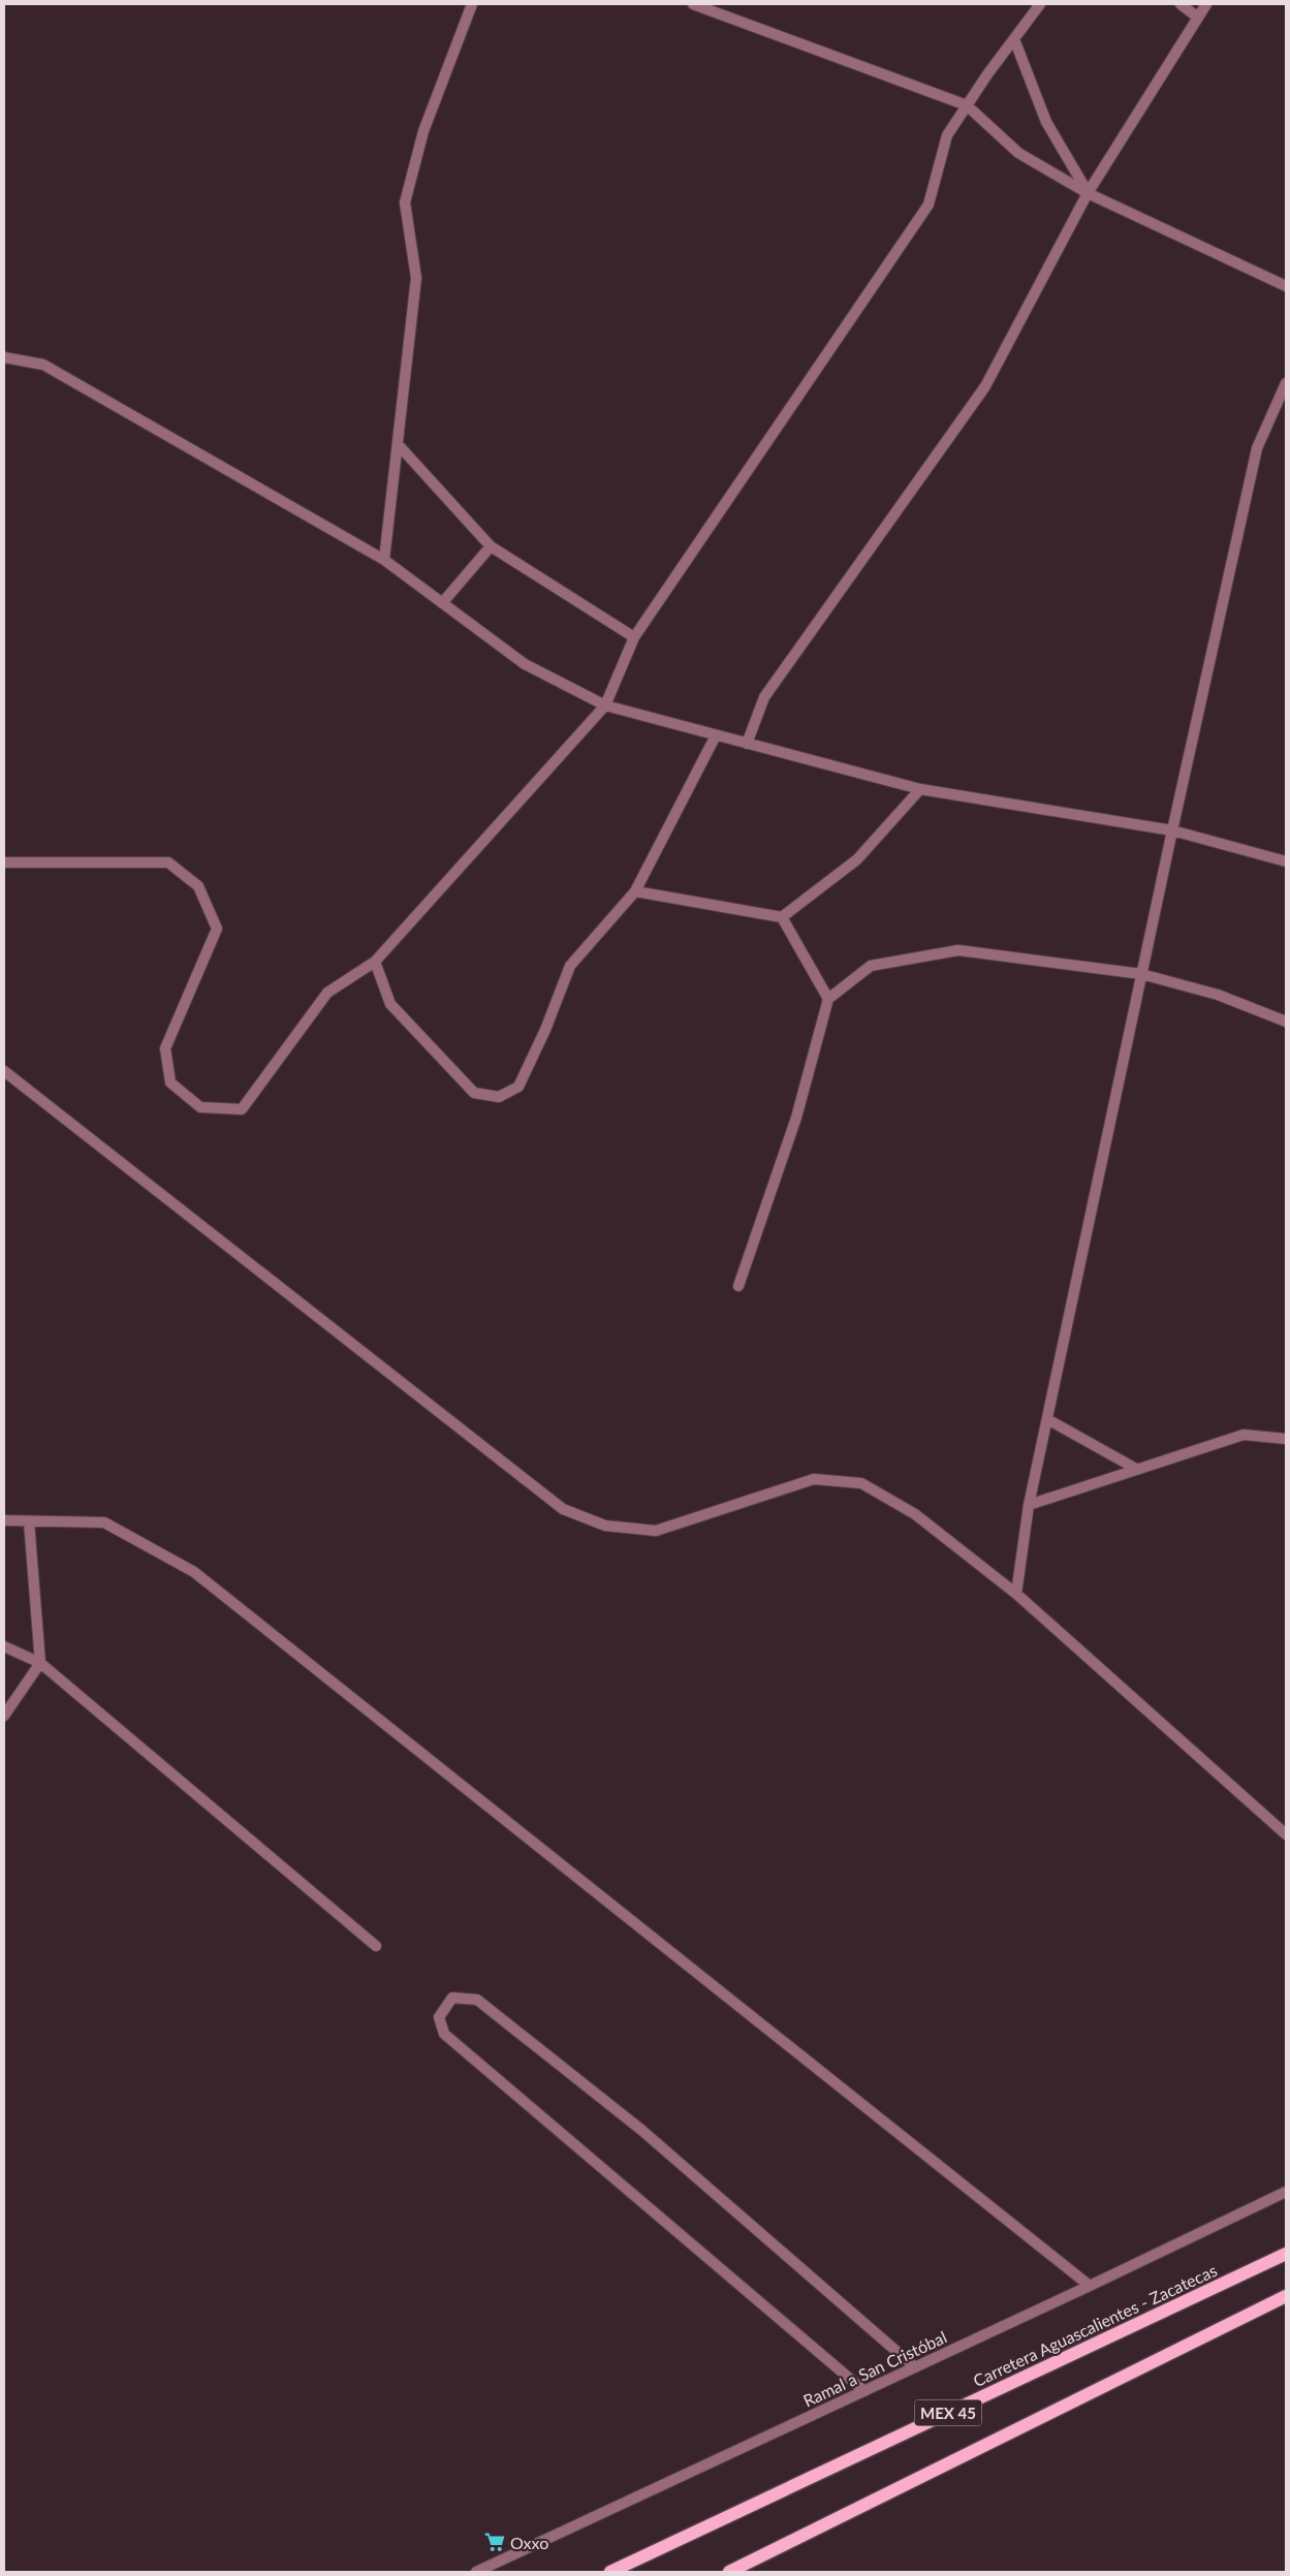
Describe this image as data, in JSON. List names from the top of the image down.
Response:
{
  "streets": {
    "main road": ["Carretera Aguascalientes - Zacatecas", "MEX 45"],
    "street": ["Ramal a San Cristóbal"]
  },
  "places": {
    "supermarket": ["Oxxo"]
  }
}
